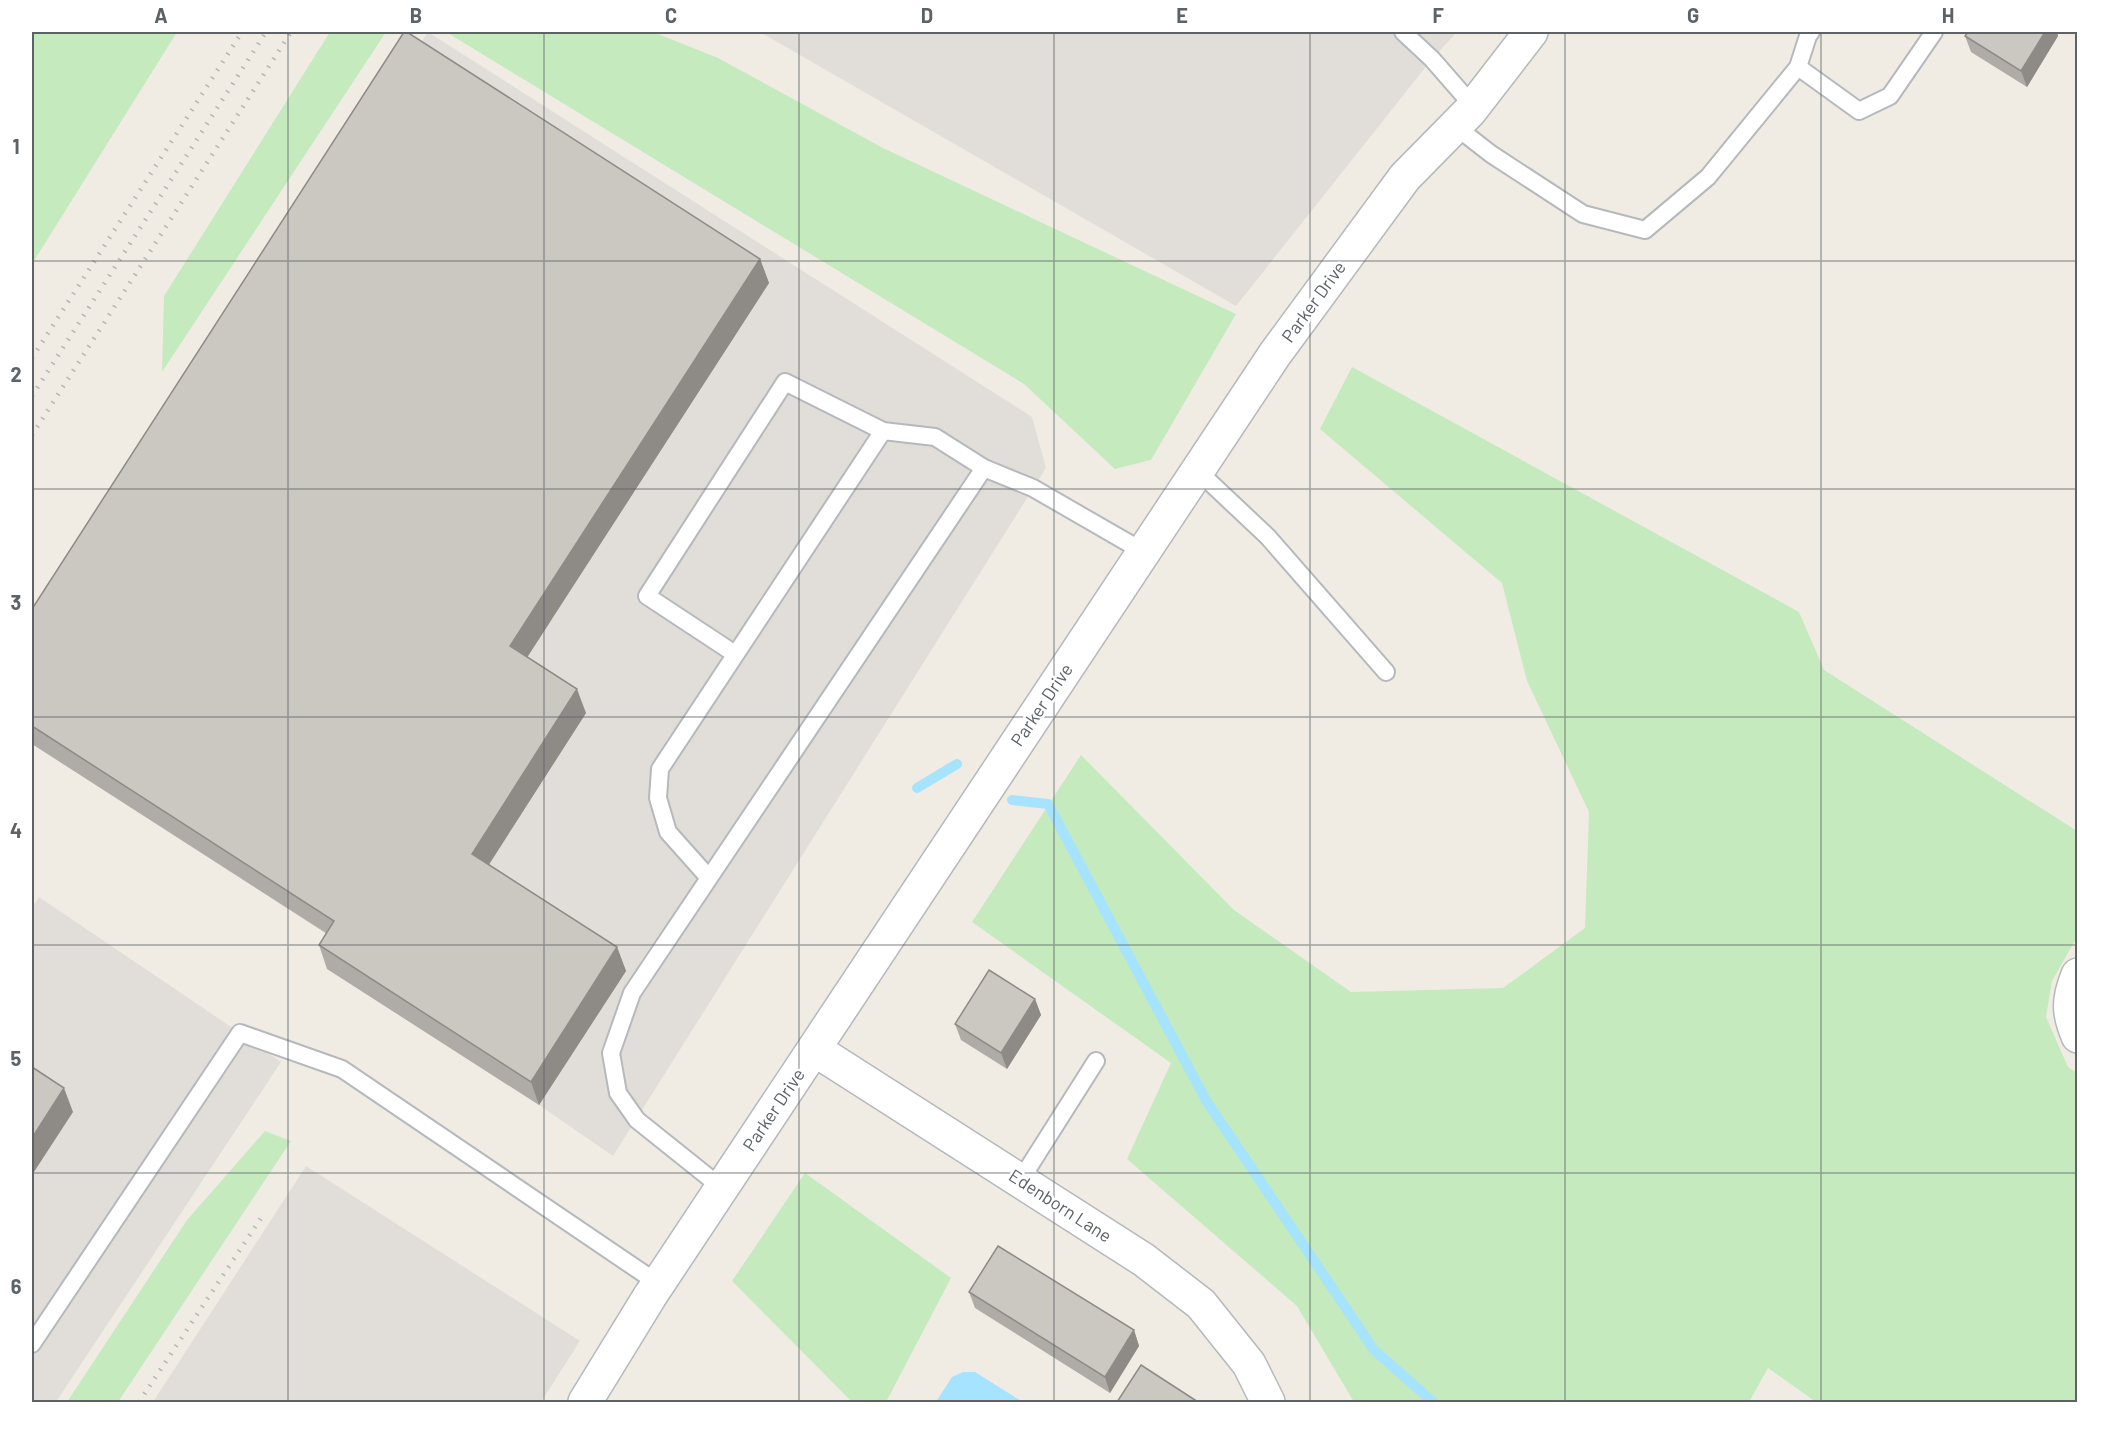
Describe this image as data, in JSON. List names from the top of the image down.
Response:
{
  "streets": {
    "street": ["Parker Drive", "Edenborn Lane"]
  },
  "crossings": [
    ["Parker Drive", "Edenborn Lane"]
  ],
  "grid": {
    "columns": [
      "A",
      "B",
      "C",
      "D",
      "E",
      "F",
      "G",
      "H"
    ],
    "rows": [
      "1",
      "2",
      "3",
      "4",
      "5",
      "6"
    ]
  }
}
